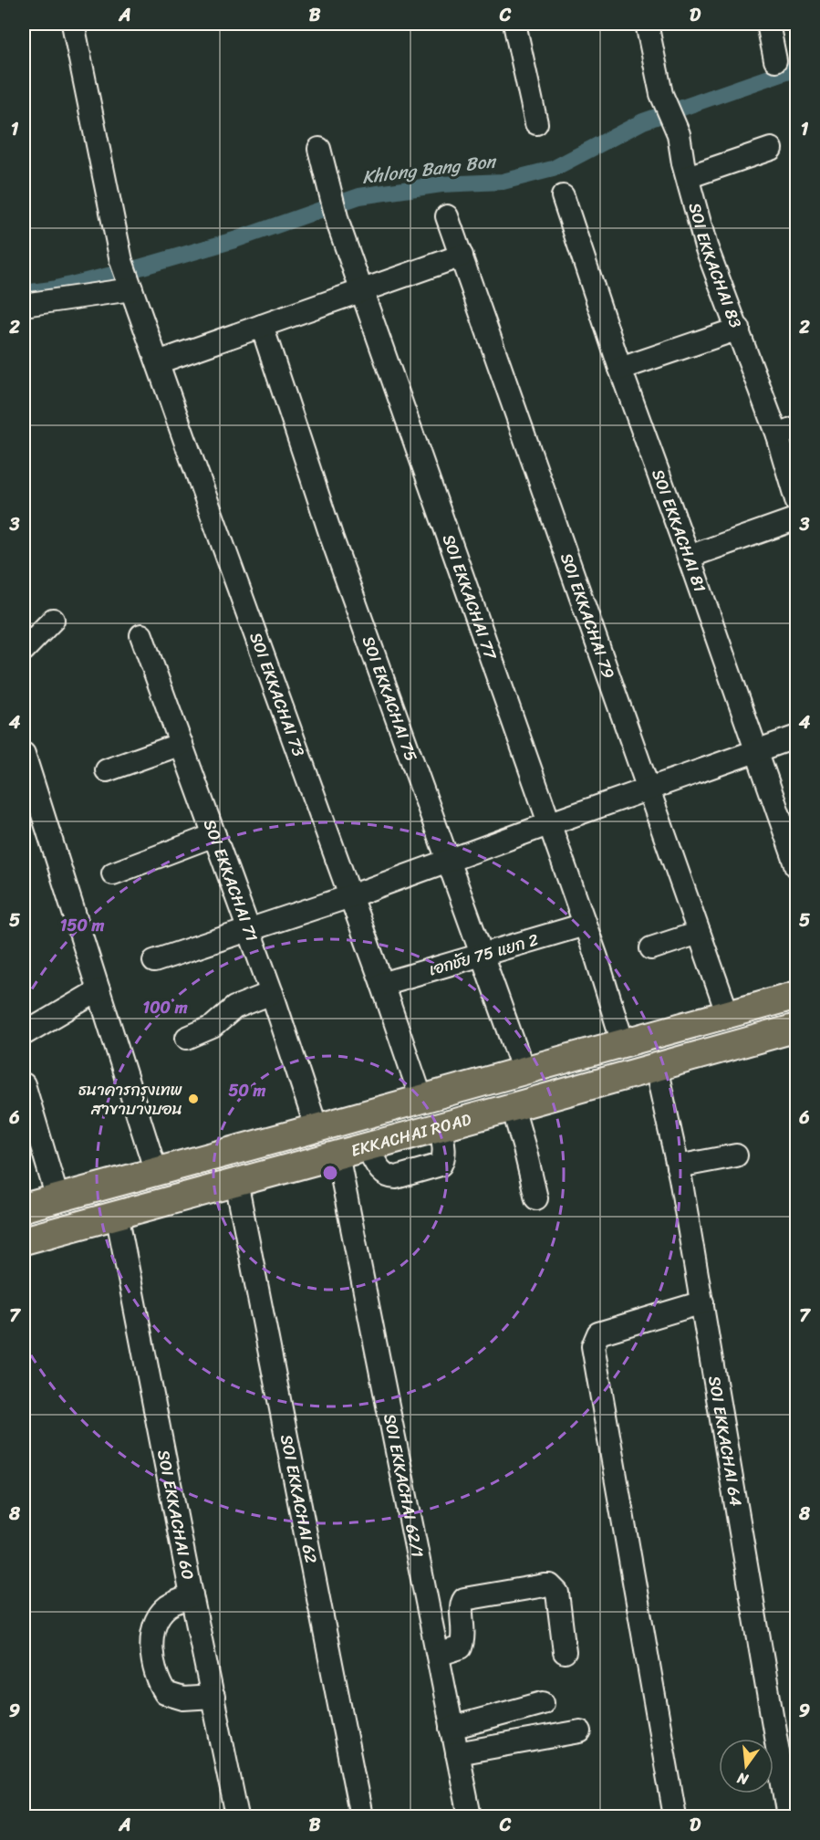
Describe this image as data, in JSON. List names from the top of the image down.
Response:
{
  "streets": {
    "main road": ["EKKACHAI ROAD"],
    "street": [
      "SOI EKKACHAI 83",
      "SOI EKKACHAI 81",
      "SOI EKKACHAI 77",
      "SOI EKKACHAI 79",
      "SOI EKKACHAI 73",
      "SOI EKKACHAI 75",
      "SOI EKKACHAI 71",
      "เอกชัย 75 แยก 2",
      "SOI EKKACHAI 64",
      "SOI EKKACHAI 62/1",
      "SOI EKKACHAI 62",
      "SOI EKKACHAI 60"
    ]
  },
  "crossings": [
    ["SOI EKKACHAI 77", "เอกชัย 75 แยก 2"],
    ["SOI EKKACHAI 77", "EKKACHAI ROAD"],
    ["SOI EKKACHAI 79", "EKKACHAI ROAD"],
    ["SOI EKKACHAI 73", "เอกชัย 75 แยก 2"],
    ["SOI EKKACHAI 73", "EKKACHAI ROAD"],
    ["SOI EKKACHAI 75", "เอกชัย 75 แยก 2"],
    ["SOI EKKACHAI 75", "EKKACHAI ROAD"],
    ["SOI EKKACHAI 71", "EKKACHAI ROAD"],
    ["EKKACHAI ROAD", "SOI EKKACHAI 64"],
    ["EKKACHAI ROAD", "SOI EKKACHAI 62/1"],
    ["EKKACHAI ROAD", "SOI EKKACHAI 62"],
    ["EKKACHAI ROAD", "SOI EKKACHAI 60"]
  ],
  "water": ["Khlong Bang Bon"],
  "places": ["ธนาคารกรุงเทพ สาขาบางบอน"],
  "north": "bottom",
  "grid": {
    "columns": [
      "A",
      "B",
      "C",
      "D"
    ],
    "rows": [
      "1",
      "2",
      "3",
      "4",
      "5",
      "6",
      "7",
      "8",
      "9"
    ]
  },
  "rings": ["150 m", "100 m", "50 m"]
}
